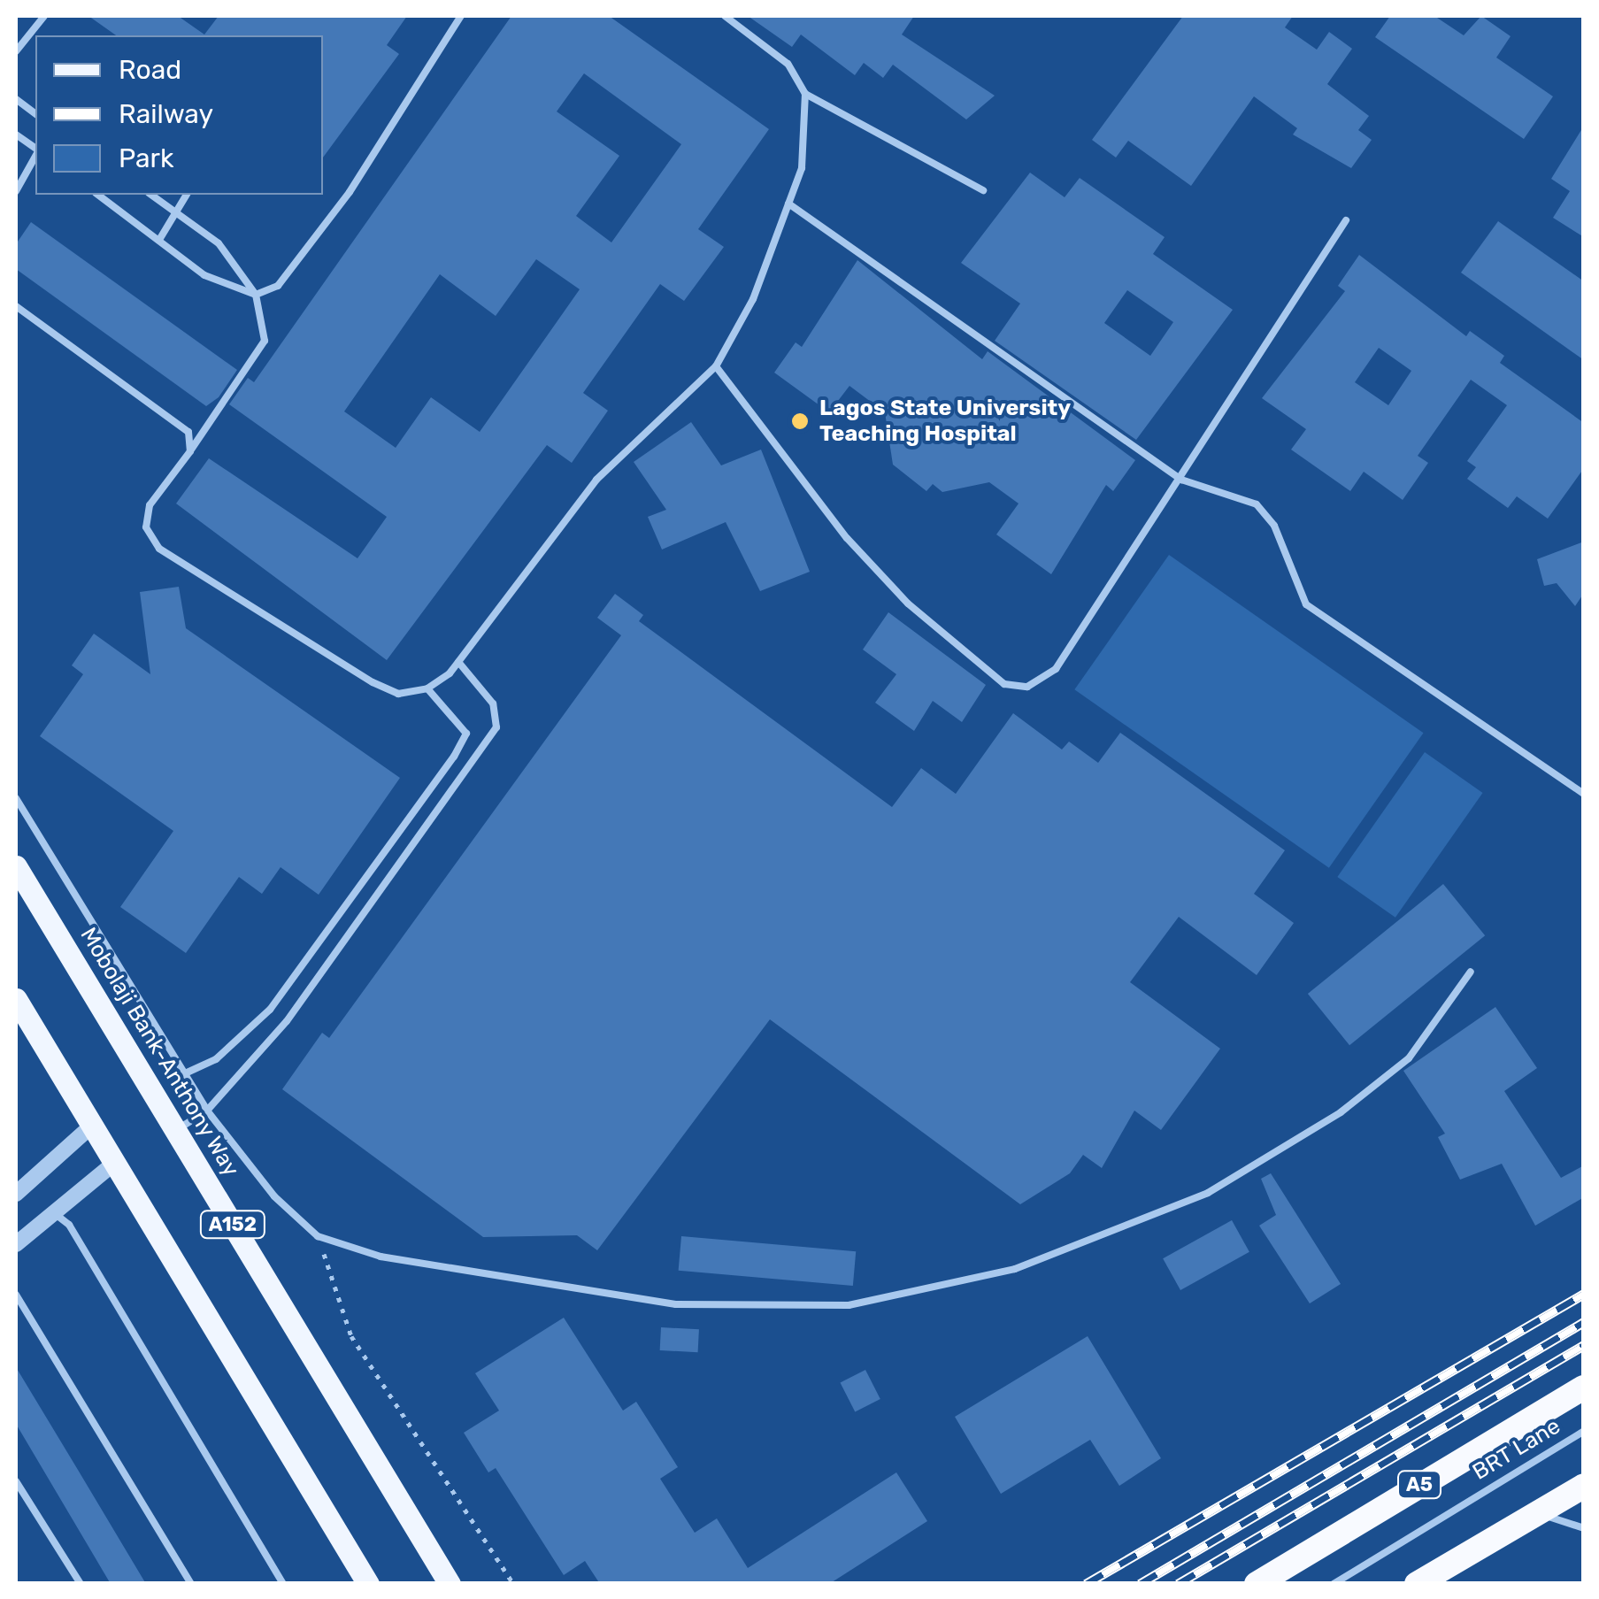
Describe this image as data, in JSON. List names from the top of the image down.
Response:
{
  "streets": {
    "highway": ["A5"],
    "main road": ["Mobolaji Bank-Anthony Way", "A152"],
    "lane": ["BRT Lane"]
  },
  "places": ["Lagos State University Teaching Hospital"],
  "legend": ["Road", "Railway", "Park"]
}
